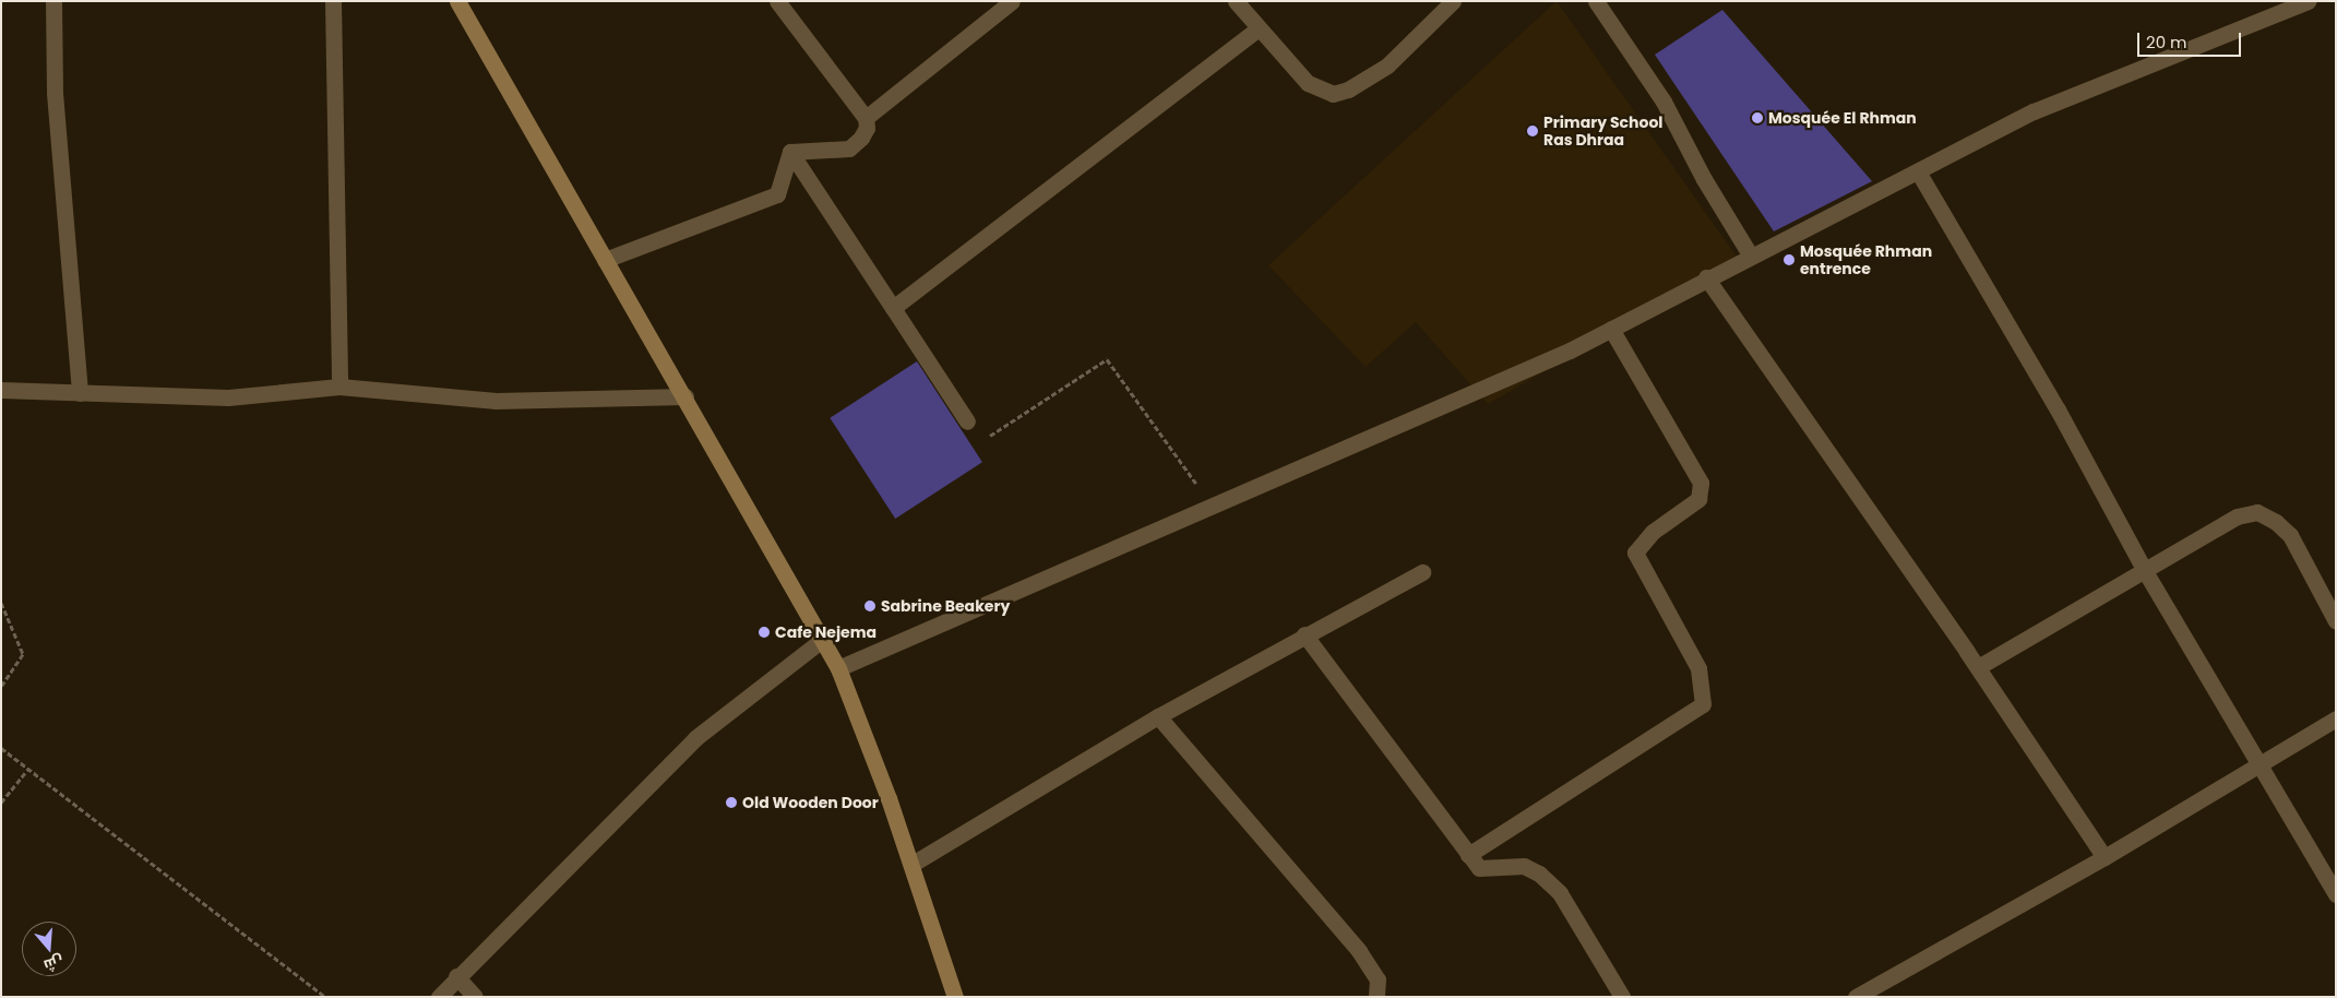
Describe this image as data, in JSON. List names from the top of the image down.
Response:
{
  "places": [
    "Mosquée El Rhman",
    "Primary School Ras Dhraa",
    "Mosquée Rhman entrence",
    "Sabrine Beakery",
    "Cafe Nejema",
    "Old Wooden Door"
  ],
  "scale_bar": "20 m",
  "north": "bottom"
}
